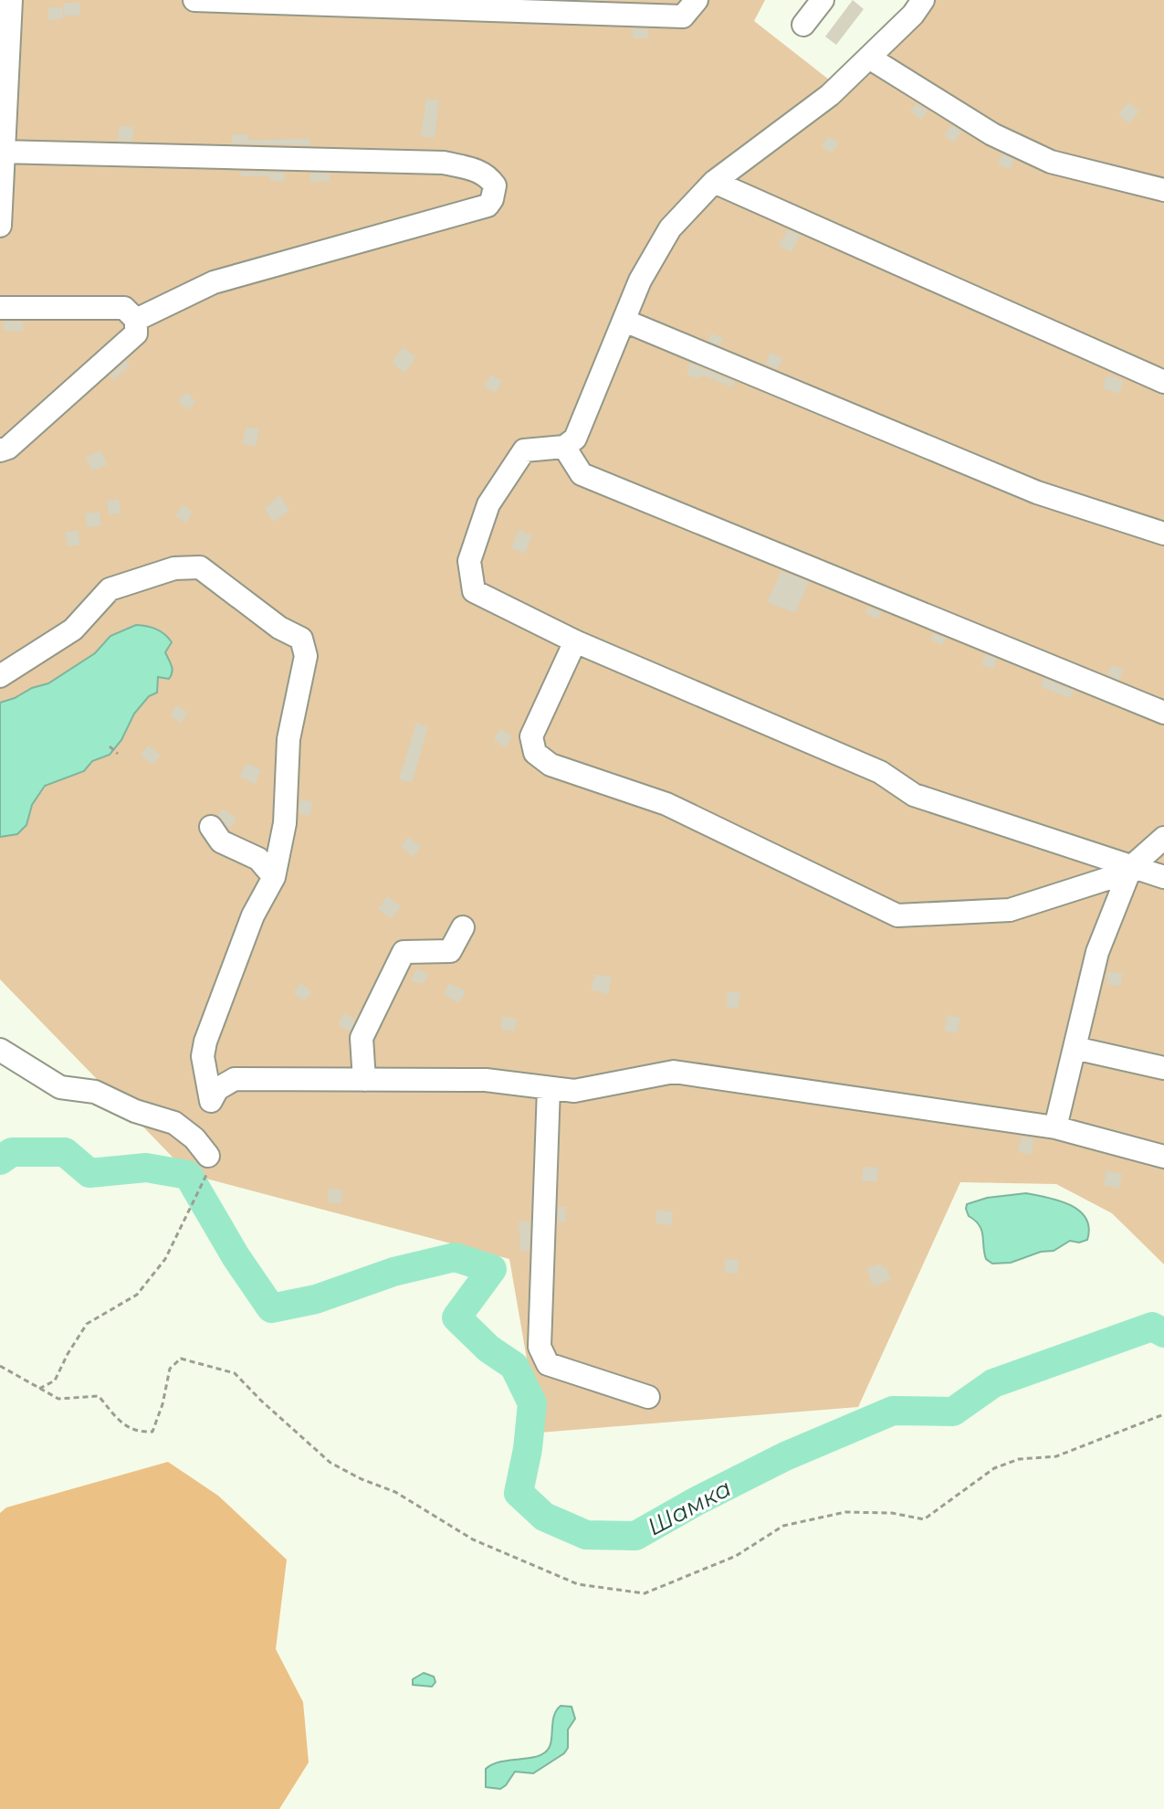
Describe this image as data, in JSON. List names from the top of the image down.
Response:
{
  "water": ["Шамка"]
}
